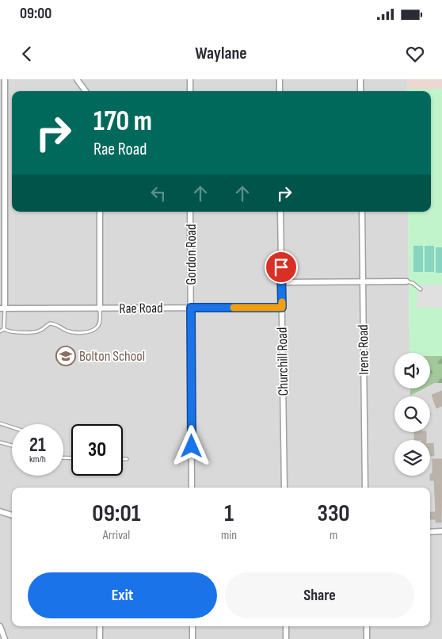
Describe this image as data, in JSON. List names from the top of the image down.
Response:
{
  "streets": {
    "street": [
      "Gordon Road",
      "Rae Road",
      "Irene Road",
      "Churchill Road"
    ]
  },
  "crossings": [
    ["Gordon Road", "Rae Road"],
    ["Rae Road", "Churchill Road"]
  ],
  "places": {
    "school or university": ["Bolton School"]
  },
  "page": {
    "status": "09:00",
    "header": "Waylane",
    "turn": ["170 m", "Rae Road"],
    "speed": "21 km/h",
    "limit": "30",
    "eta": [
      "09:01",
      "Arrival",
      "1",
      "min",
      "330",
      "m"
    ],
    "buttons": ["Exit", "Share"]
  }
}
